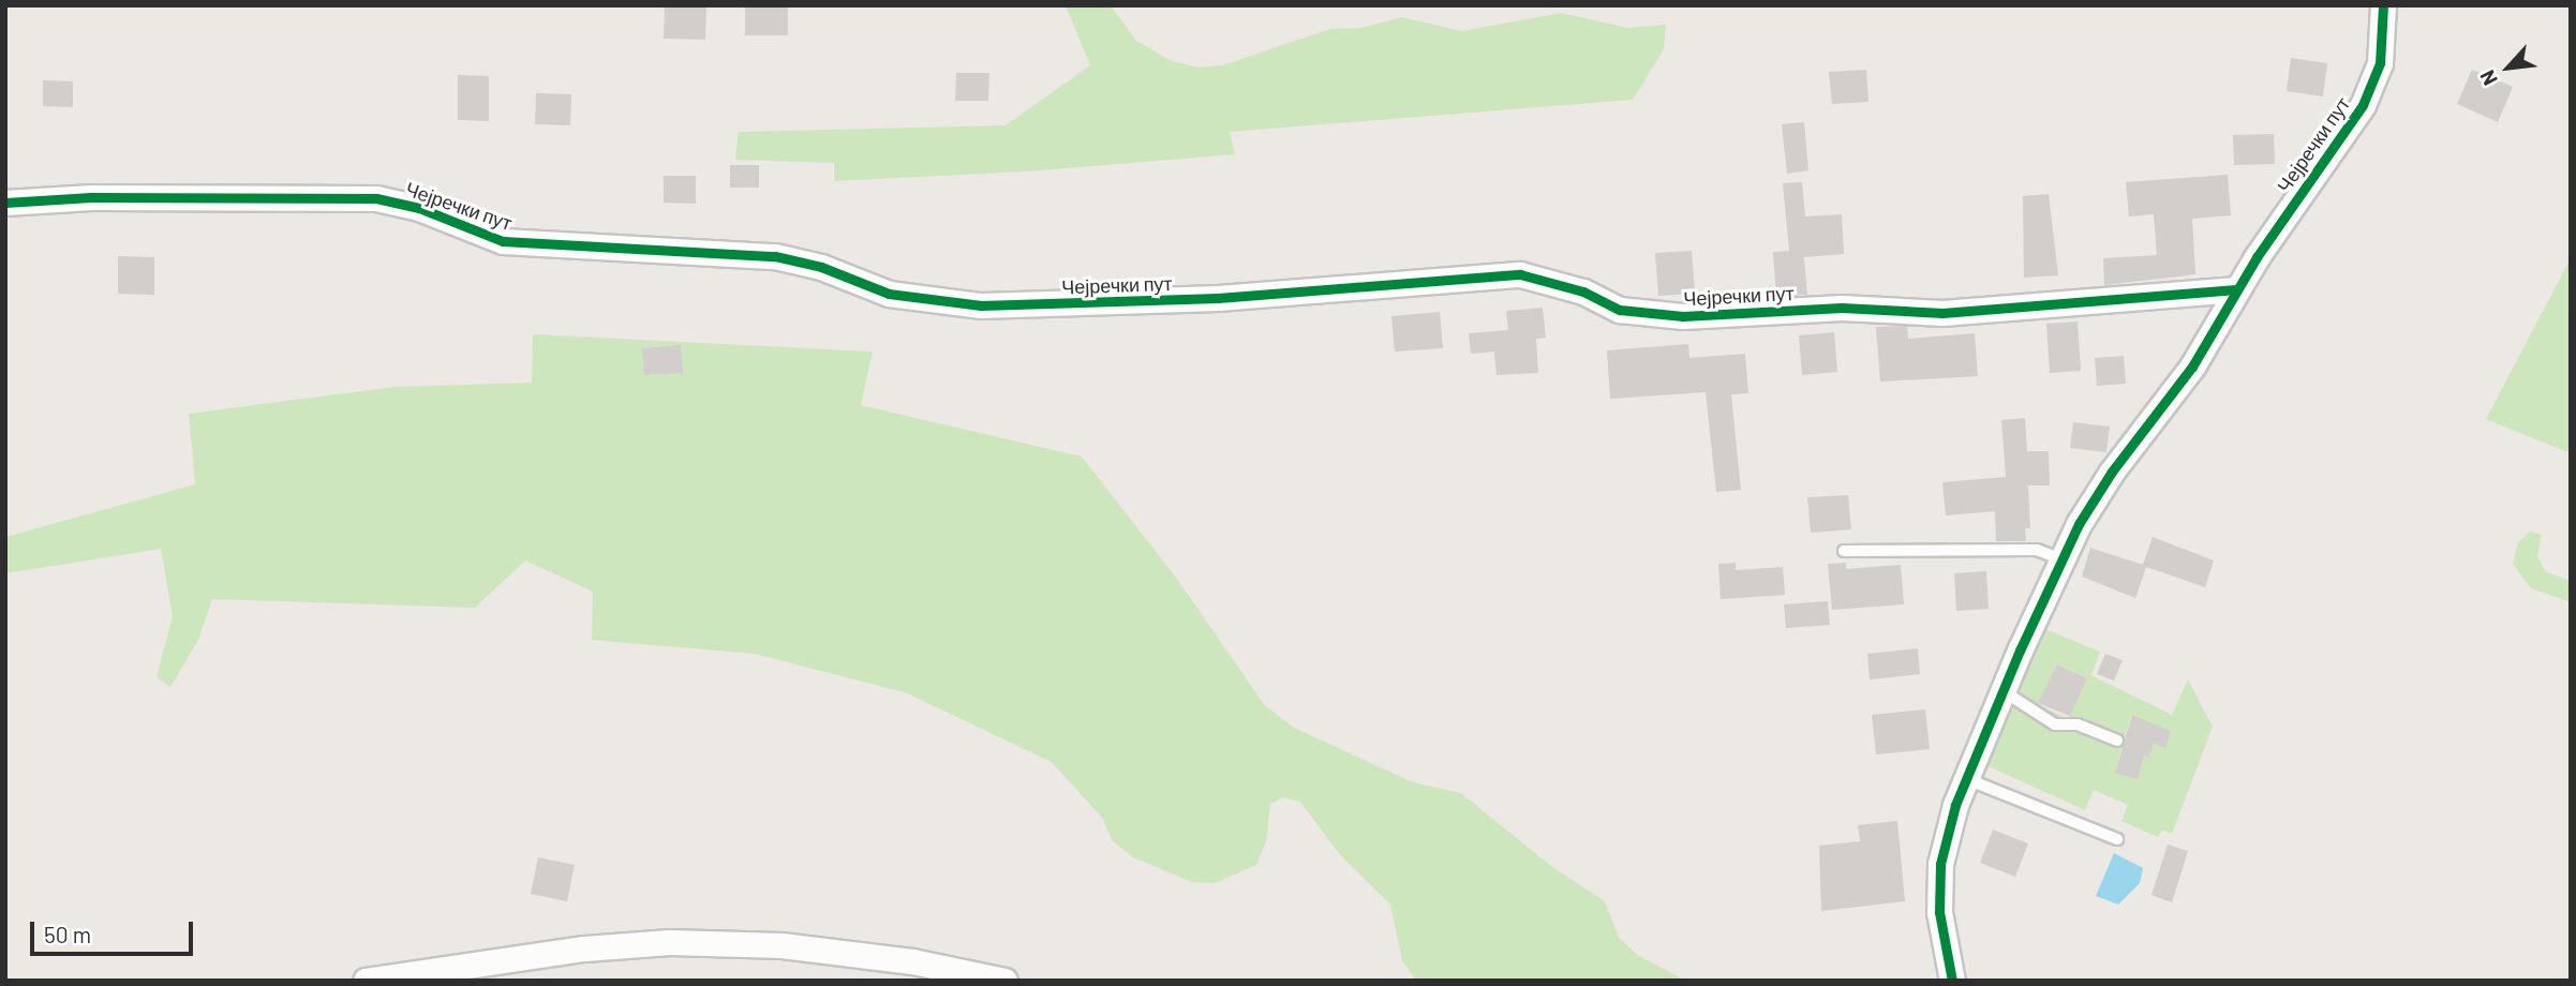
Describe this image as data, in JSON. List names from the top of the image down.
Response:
{
  "streets": {
    "street": ["Чејречки пут"]
  },
  "scale_bar": "50 m",
  "north": "bottom left"
}
